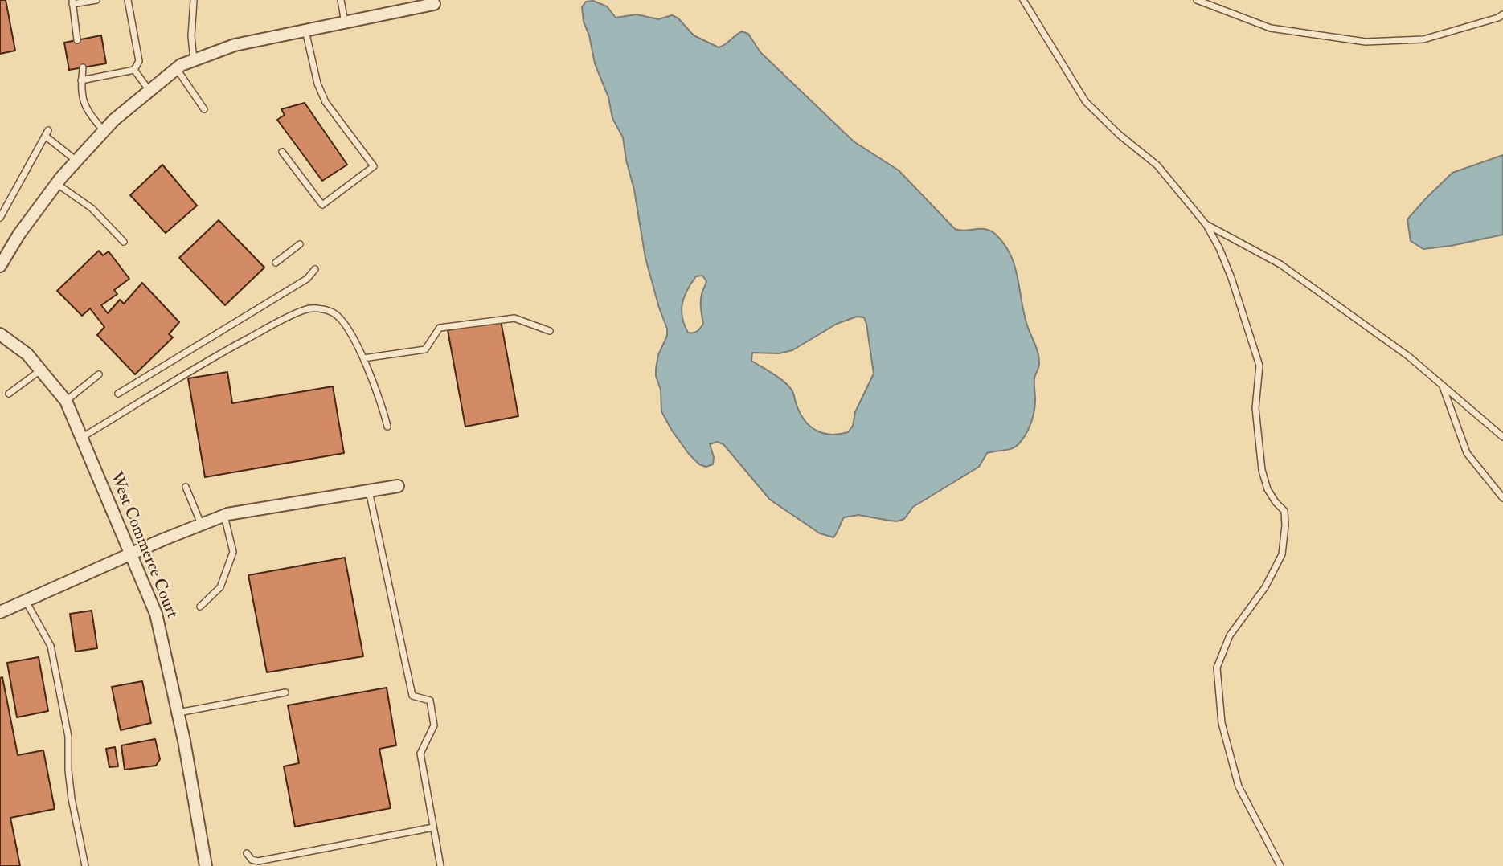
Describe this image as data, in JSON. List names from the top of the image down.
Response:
{
  "streets": {
    "street": ["West Commerce Court"]
  }
}
